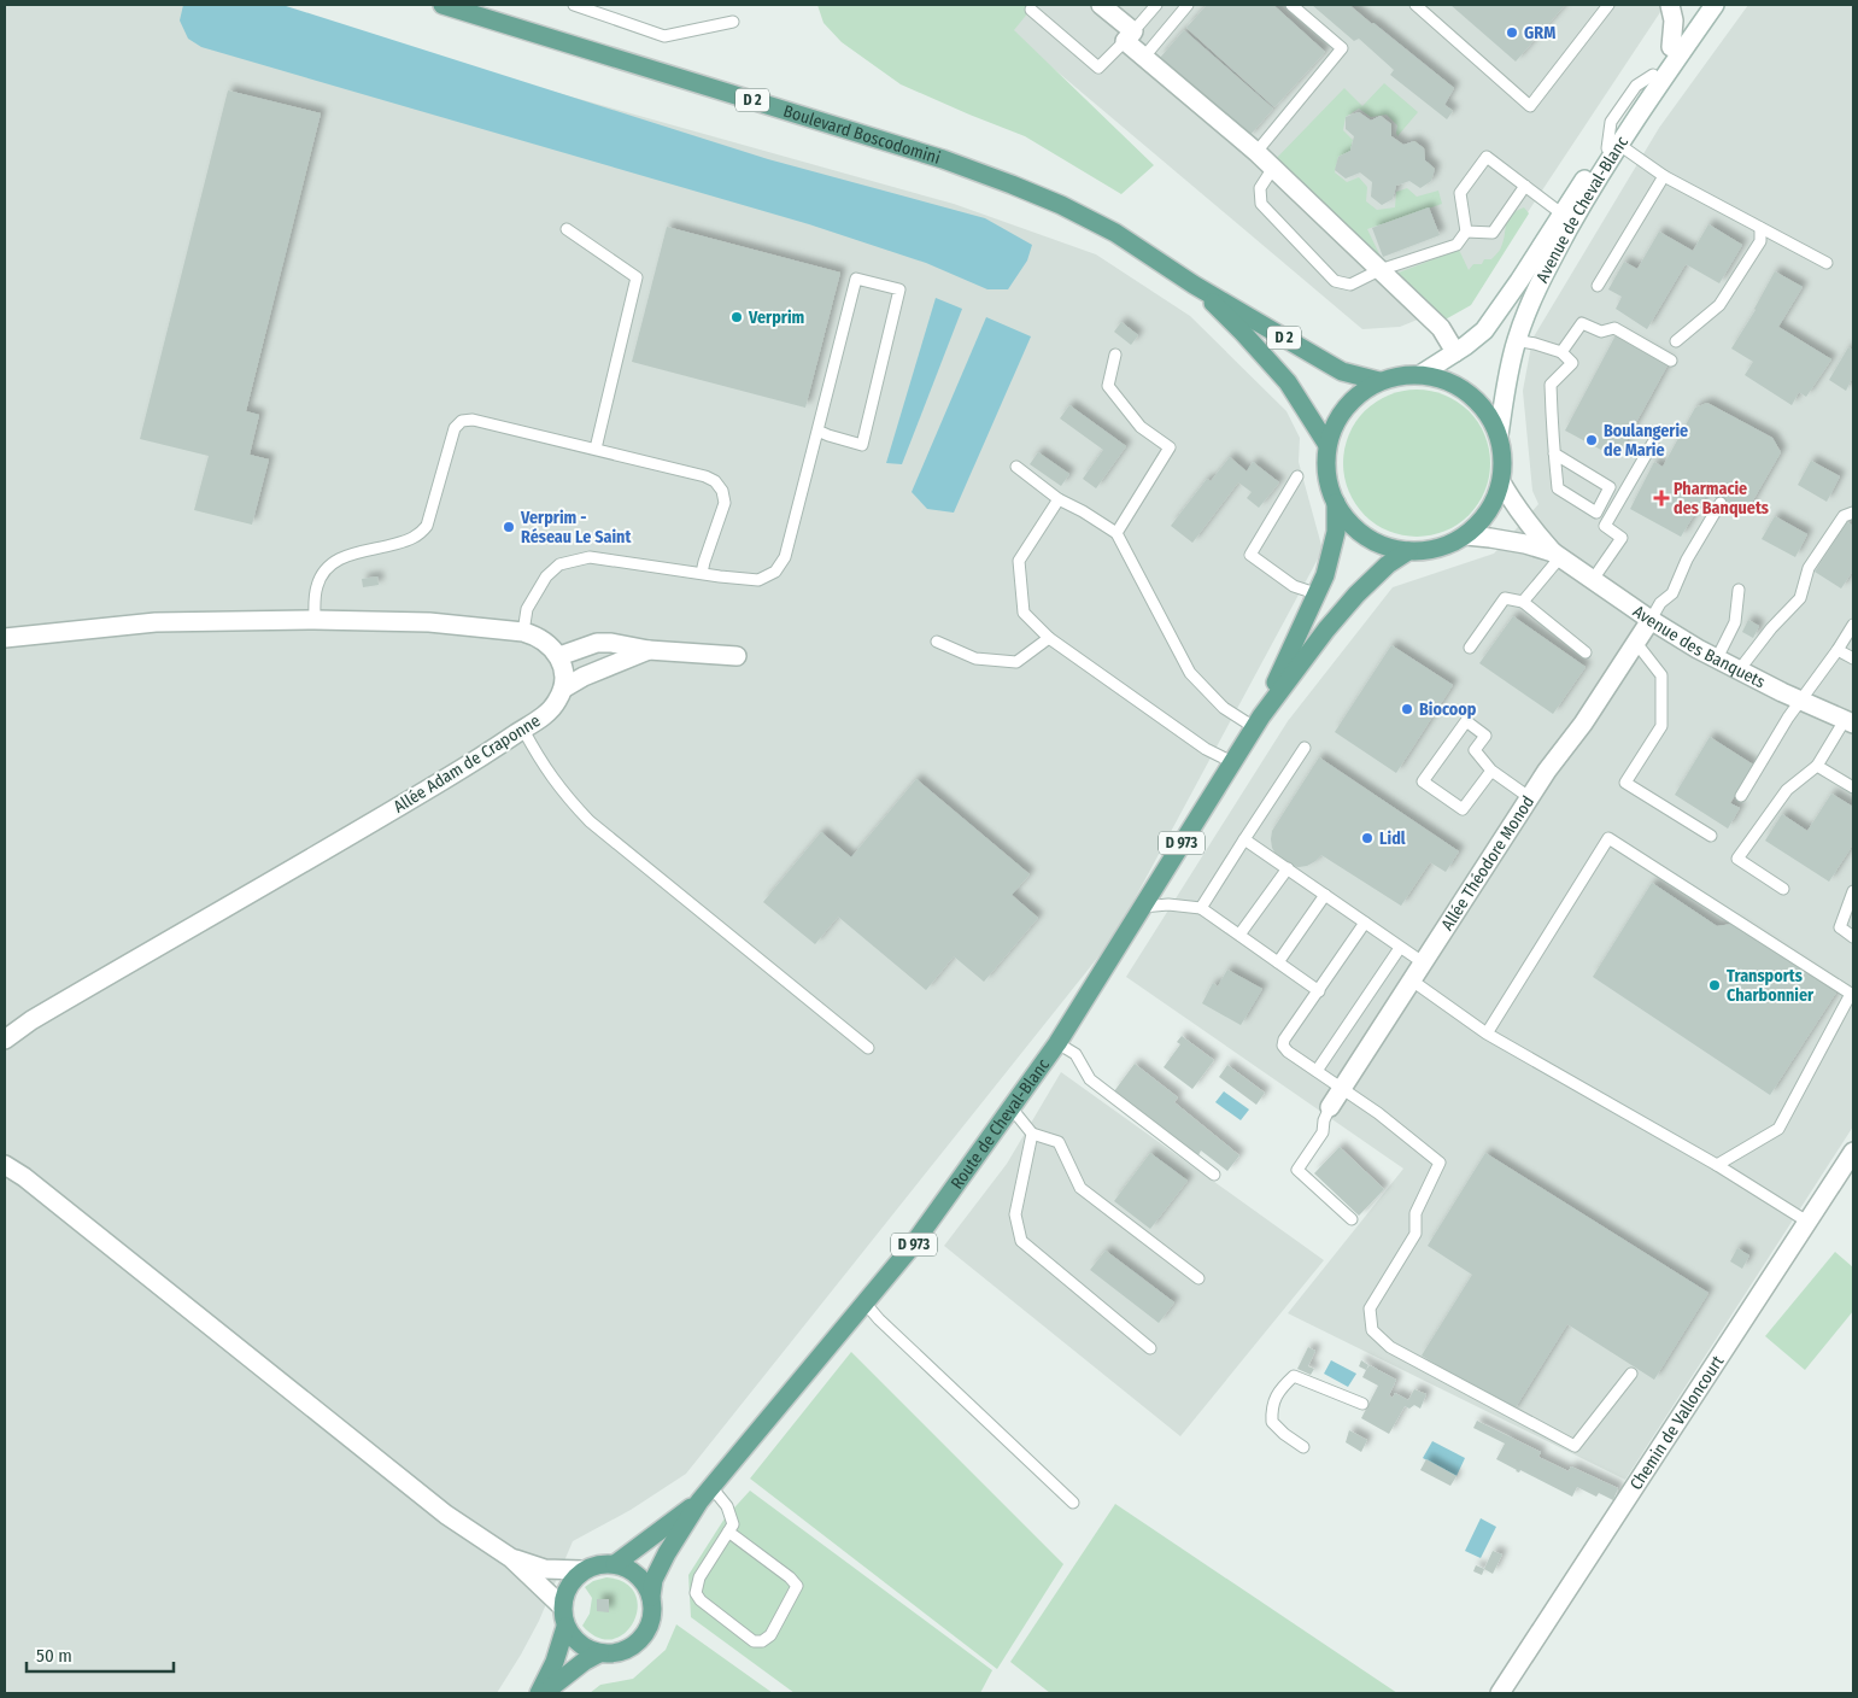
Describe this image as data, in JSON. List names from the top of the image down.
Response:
{
  "streets": {
    "main road": [
      "D 2",
      "Boulevard Boscodomini",
      "D 973",
      "Route de Cheval-Blanc"
    ],
    "street": [
      "Avenue de Cheval-Blanc",
      "Avenue des Banquets",
      "Allée Adam de Craponne",
      "Allée Théodore Monod",
      "Chemin de Valloncourt"
    ]
  },
  "crossings": [
    ["Boulevard Boscodomini", "Avenue de Cheval-Blanc"],
    ["Boulevard Boscodomini", "Avenue des Banquets"],
    ["Boulevard Boscodomini", "D 973"],
    ["Avenue de Cheval-Blanc", "Avenue des Banquets"],
    ["Avenue de Cheval-Blanc", "D 973"],
    ["Avenue des Banquets", "D 973"],
    ["Avenue des Banquets", "Allée Théodore Monod"],
    ["D 973", "Route de Cheval-Blanc"]
  ],
  "places": {
    "other": [
      "GRM",
      "Verprim",
      "Boulangerie de Marie",
      "Verprim - Réseau Le Saint",
      "Biocoop",
      "Lidl",
      "Transports Charbonnier"
    ],
    "health": ["Pharmacie des Banquets"]
  },
  "scale_bar": "50 m"
}
